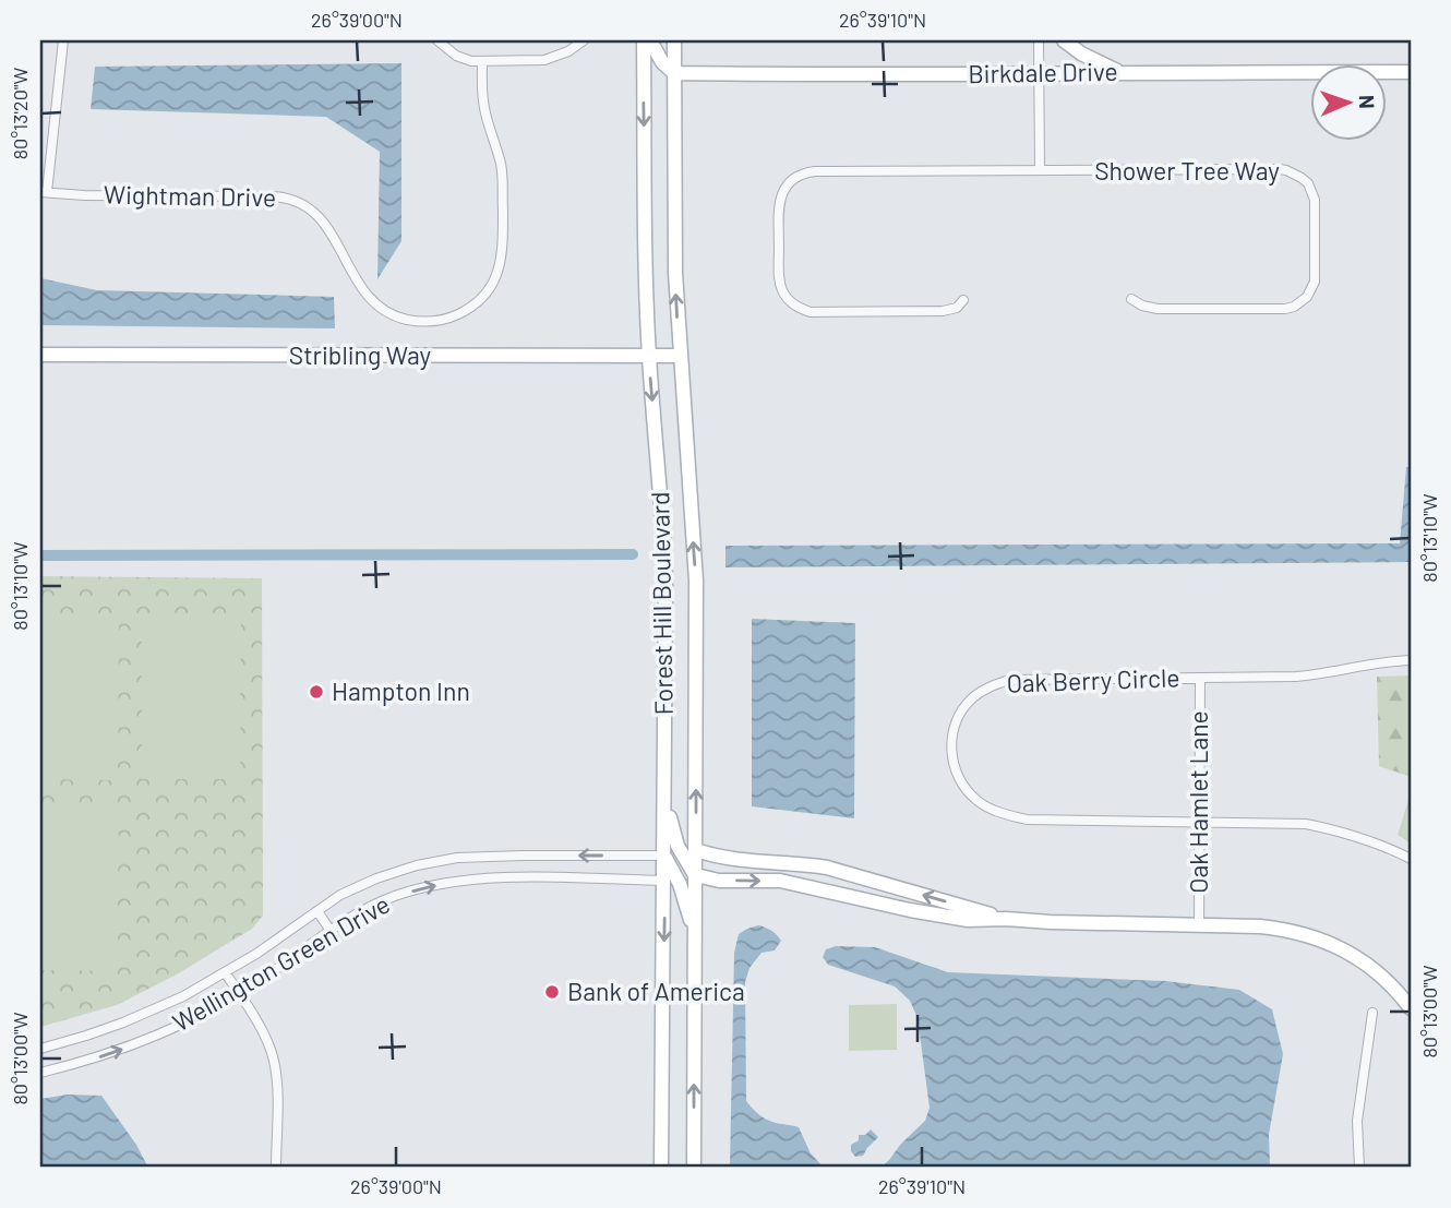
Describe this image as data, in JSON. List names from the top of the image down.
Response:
{
  "streets": {
    "street": [
      "Birkdale Drive",
      "Shower Tree Way",
      "Wightman Drive",
      "Stribling Way",
      "Forest Hill Boulevard",
      "Oak Berry Circle",
      "Oak Hamlet Lane",
      "Wellington Green Drive"
    ]
  },
  "crossings": [
    ["Birkdale Drive", "Forest Hill Boulevard"],
    ["Stribling Way", "Forest Hill Boulevard"],
    ["Forest Hill Boulevard", "Wellington Green Drive"],
    ["Oak Berry Circle", "Oak Hamlet Lane"]
  ],
  "places": ["Hampton Inn", "Bank of America"],
  "north": "right",
  "coordinates": [
    "26°39'00\"N",
    "26°39'10\"N",
    "80°13'20\"W",
    "80°13'10\"W",
    "80°13'00\"W"
  ]
}
